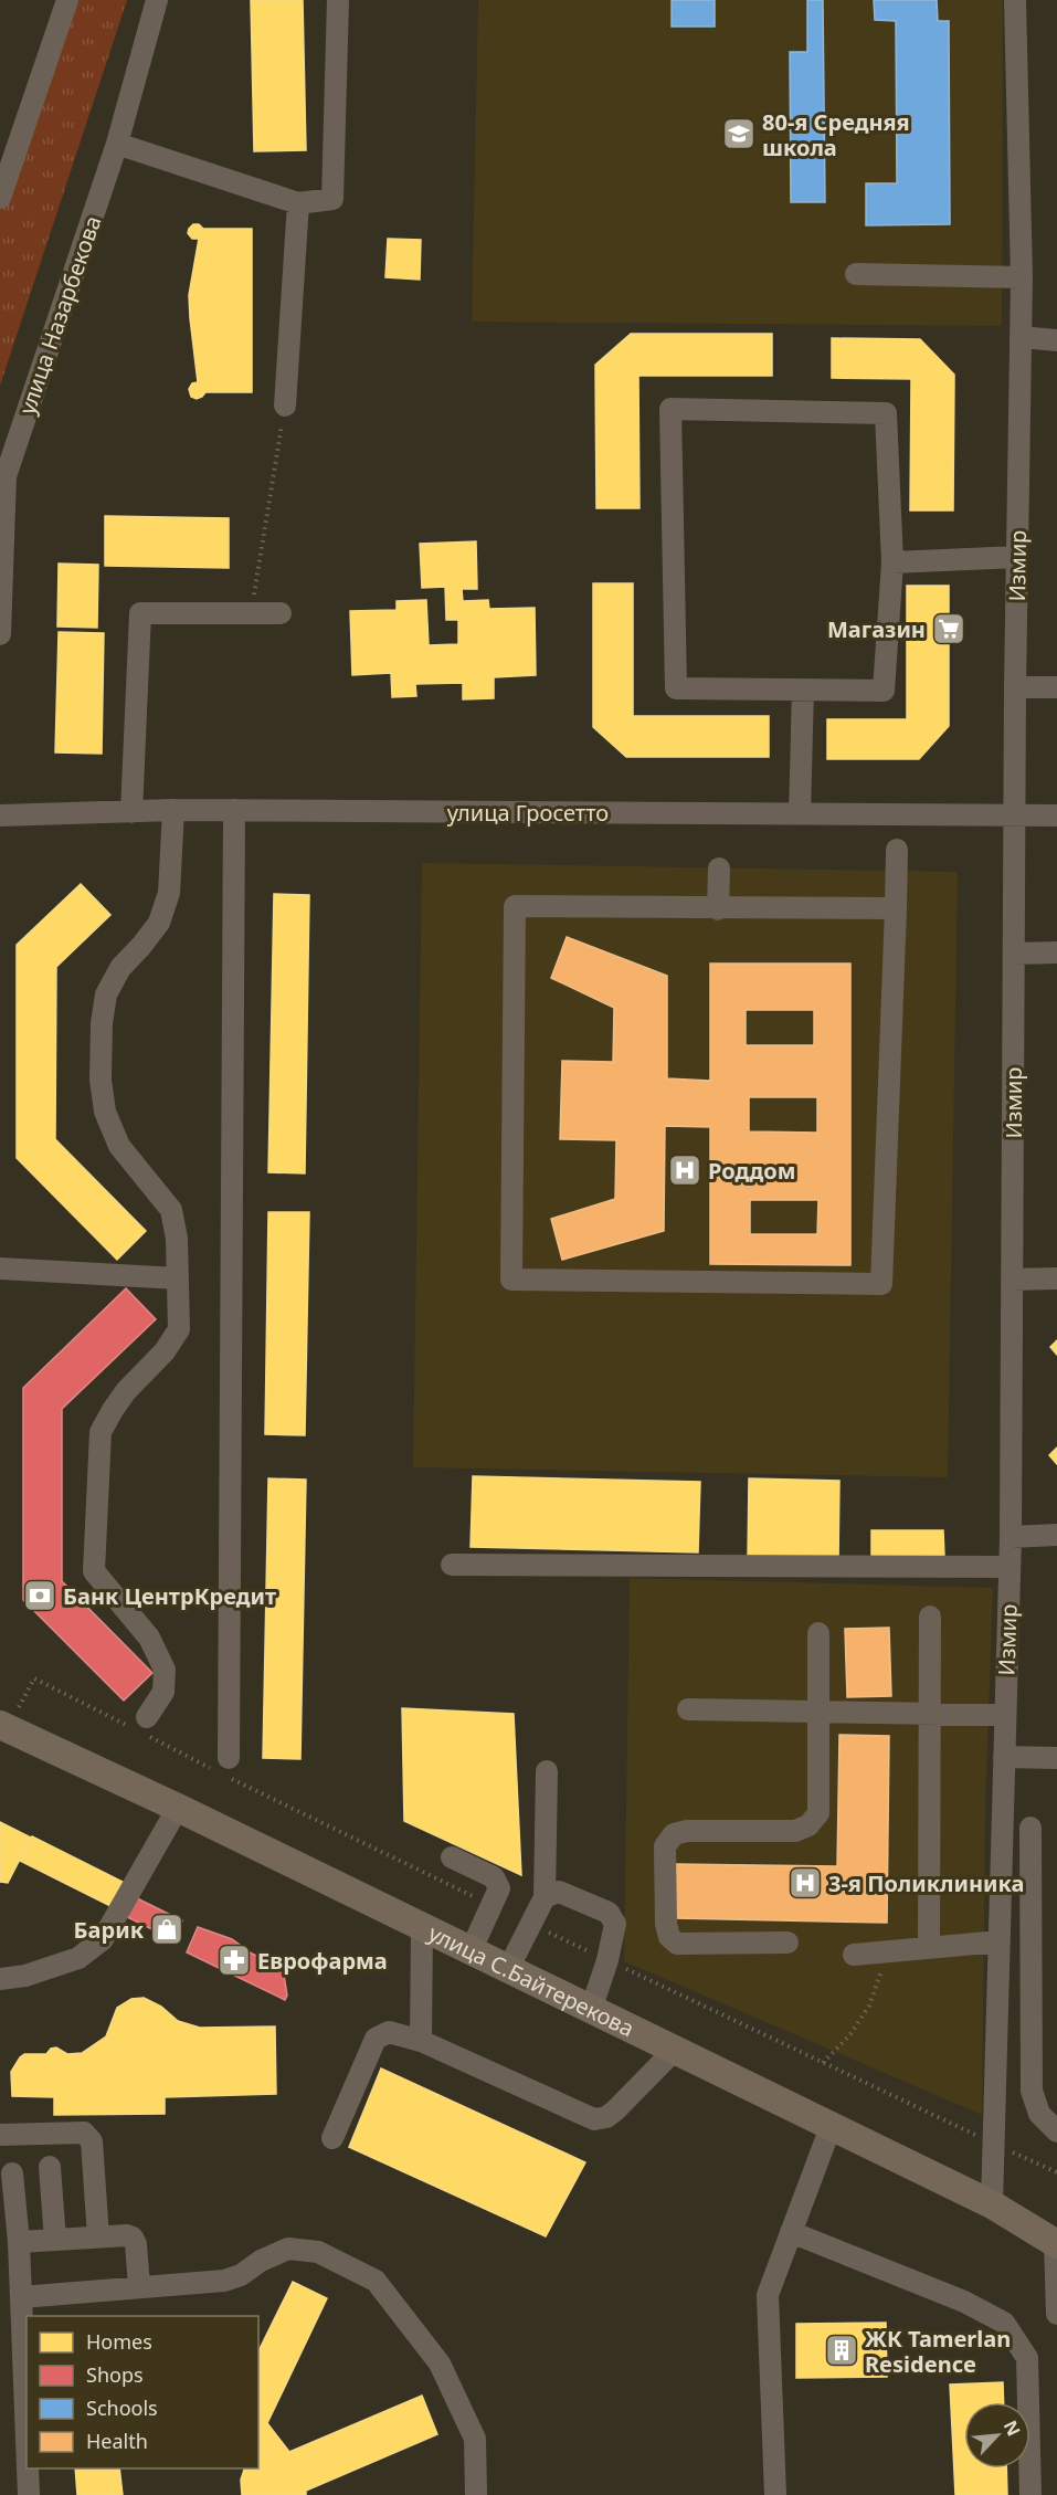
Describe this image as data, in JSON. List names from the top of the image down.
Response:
{
  "streets": {
    "main road": ["улица С.Байтерекова"],
    "street": ["улица Назарбекова", "Измир", "улица Гросетто"]
  },
  "crossings": [
    ["Измир", "улица Гросетто"],
    ["Измир", "улица С.Байтерекова"]
  ],
  "places": {
    "school or university": ["80-я Средняя школа"],
    "supermarket": ["Магазин"],
    "hospital": ["Роддом", "3-я Поликлиника"],
    "bank": ["Банк ЦентрКредит"],
    "shop": ["Барик"],
    "pharmacy": ["Еврофарма"],
    "building": ["ЖК Tamerlan Residence"]
  },
  "legend": [
    "Homes",
    "Shops",
    "Schools",
    "Health"
  ],
  "north": "top right"
}
